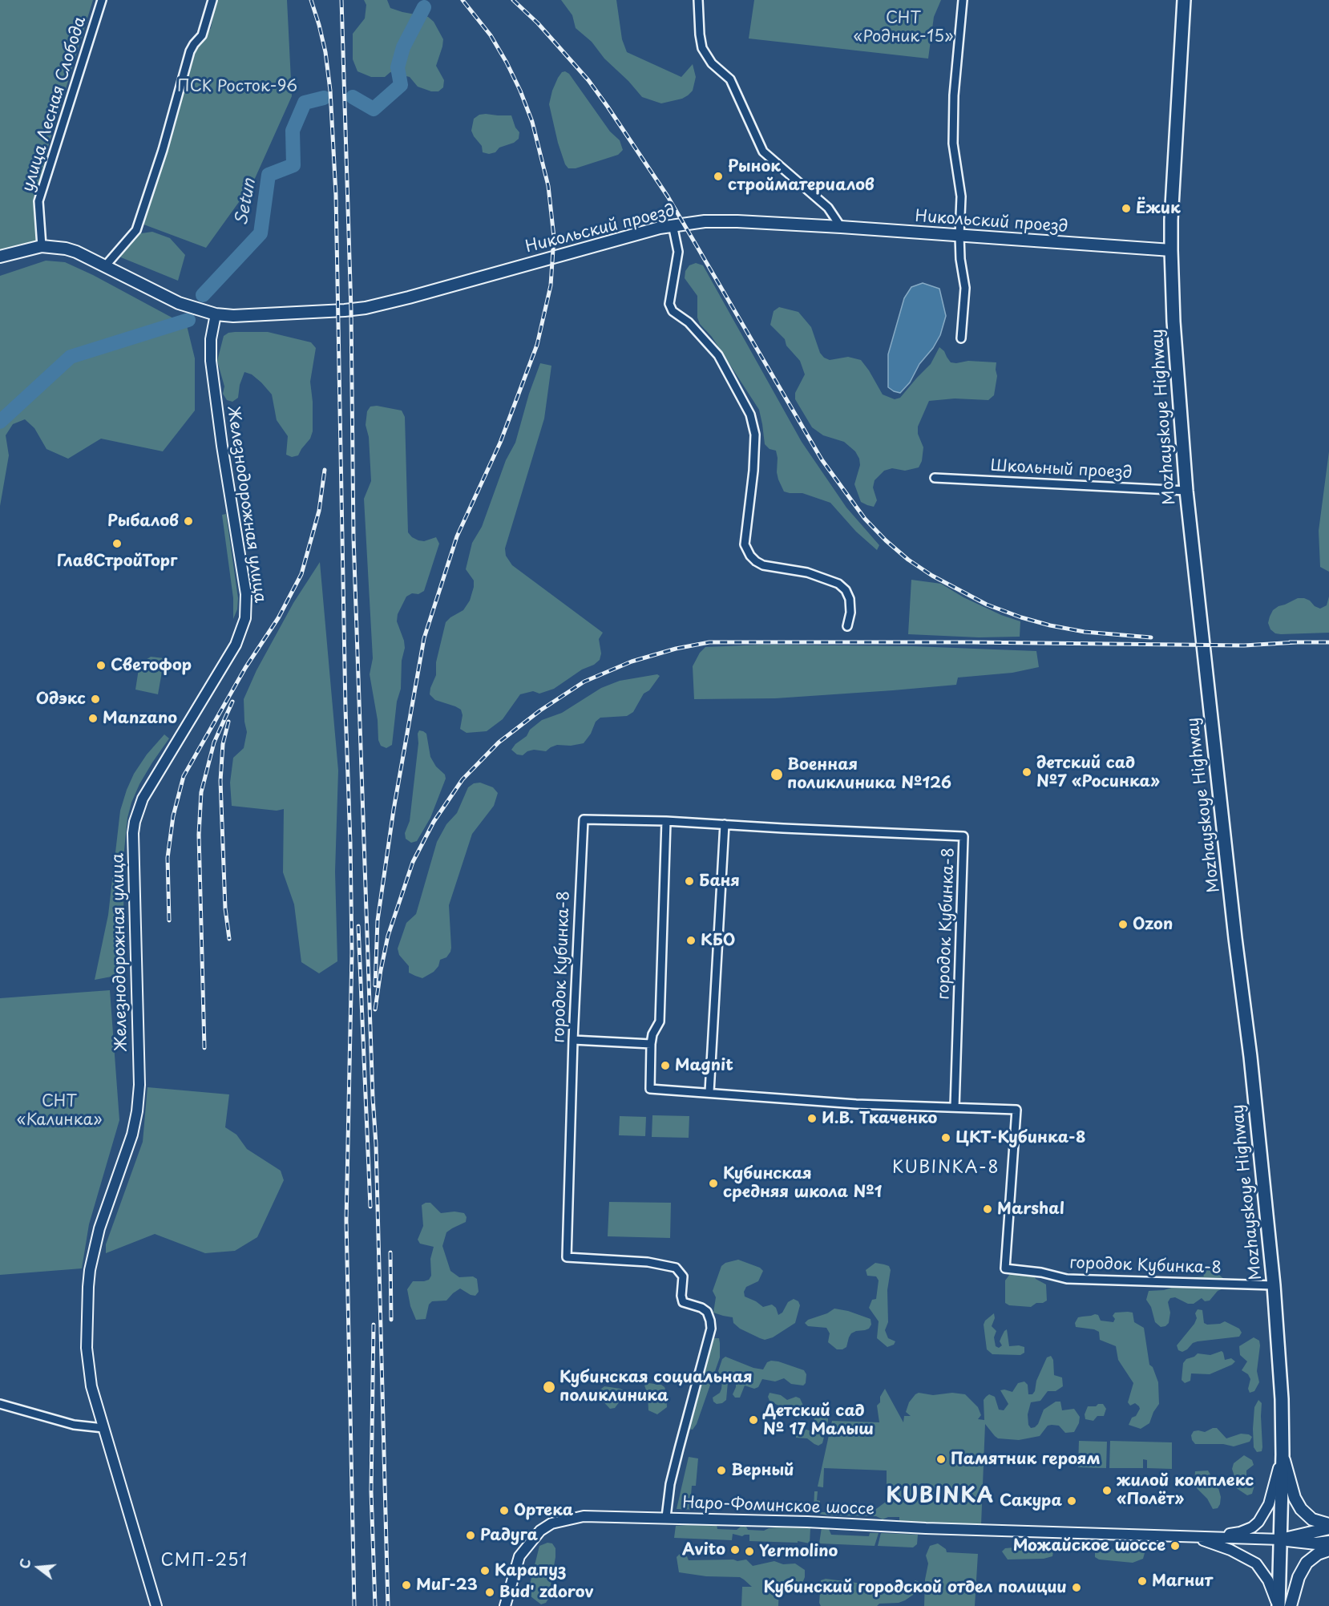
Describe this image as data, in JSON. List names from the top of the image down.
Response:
{
  "streets": {
    "main road": ["Никольский проезд", "Mozhayskoye Highway", "Наро-Фоминское шоссе"],
    "street": [
      "улица Лесная Слобода",
      "Школьный проезд",
      "Железнодорожная улица",
      "городок Кубинка-8"
    ]
  },
  "crossings": [
    ["улица Лесная Слобода", "Никольский проезд"],
    ["Никольский проезд", "Mozhayskoye Highway"],
    ["Никольский проезд", "Железнодорожная улица"],
    ["Mozhayskoye Highway", "Школьный проезд"],
    ["Mozhayskoye Highway", "городок Кубинка-8"],
    ["Mozhayskoye Highway", "Наро-Фоминское шоссе"],
    ["городок Кубинка-8", "Наро-Фоминское шоссе"]
  ],
  "districts": ["KUBINKA-8", "KUBINKA", "СМП-251"],
  "water": ["Setun"],
  "parks": ["СНТ «Родник-15»", "ПСК Росток-96", "СНТ «Калинка»"],
  "places": [
    "Рынок стройматериалов",
    "Ёжик",
    "Рыбалов",
    "ГлавСтройТорг",
    "Светофор",
    "Одэкс",
    "Manzano",
    "детский сад №7 «Росинка»",
    "Военная поликлиника №126",
    "Баня",
    "Ozon",
    "КБО",
    "Magnit",
    "И.В. Ткаченко",
    "ЦКТ-Кубинка-8",
    "Кубинская средняя школа №1",
    "Marshal",
    "Кубинская социальная поликлиника",
    "Детский сад № 17 Малыш",
    "Памятник героям",
    "Верный",
    "жилой комплекс «Полёт»",
    "Сакура",
    "Ортека",
    "Радуга",
    "Можайское шоссе",
    "Avito",
    "Yermolino",
    "Карапуз",
    "Магнит",
    "МиГ-23",
    "Кубинский городской отдел полиции",
    "Bud' zdorov"
  ],
  "north": "left"
}
